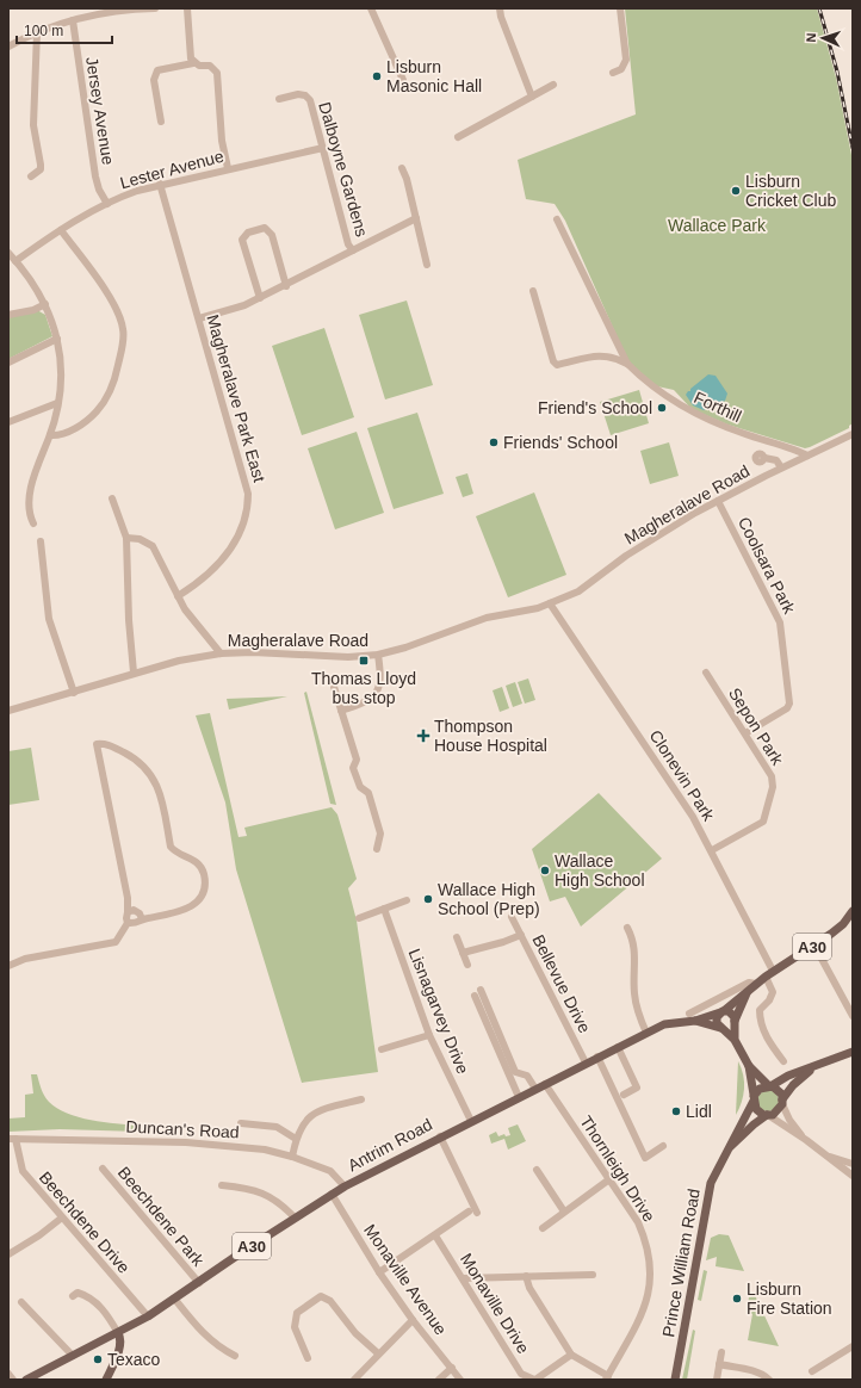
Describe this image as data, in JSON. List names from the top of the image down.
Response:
{
  "streets": {
    "main road": ["A30", "Antrim Road", "Prince William Road"],
    "street": [
      "Jersey Avenue",
      "Lester Avenue",
      "Dalboyne Gardens",
      "Magheralave Park East",
      "Forthill",
      "Magheralave Road",
      "Coolsara Park",
      "Sepon Park",
      "Clonevin Park",
      "Bellevue Drive",
      "Lisnagarvey Drive",
      "Duncan's Road",
      "Thornleigh Drive",
      "Beechdene Park",
      "Beechdene Drive",
      "Monaville Avenue",
      "Monaville Drive"
    ]
  },
  "crossings": [
    ["Jersey Avenue", "Lester Avenue"],
    ["Lester Avenue", "Dalboyne Gardens"],
    ["Lester Avenue", "Magheralave Park East"],
    ["Forthill", "Magheralave Road"],
    ["Magheralave Road", "Coolsara Park"],
    ["Magheralave Road", "Clonevin Park"],
    ["Coolsara Park", "Sepon Park"],
    ["Sepon Park", "Clonevin Park"],
    ["Clonevin Park", "Antrim Road"],
    ["A30", "Antrim Road"],
    ["A30", "Prince William Road"],
    ["Bellevue Drive", "Antrim Road"],
    ["Lisnagarvey Drive", "Antrim Road"],
    ["Duncan's Road", "Antrim Road"],
    ["Duncan's Road", "Beechdene Drive"],
    ["Antrim Road", "Thornleigh Drive"],
    ["Antrim Road", "Beechdene Park"],
    ["Antrim Road", "Beechdene Drive"],
    ["Antrim Road", "Monaville Avenue"]
  ],
  "parks": ["Wallace Park"],
  "places": {
    "other": [
      "Lisburn Masonic Hall",
      "Lisburn Cricket Club",
      "Friend's School",
      "Friends' School",
      "Wallace High School",
      "Wallace High School (Prep)",
      "Lidl",
      "Lisburn Fire Station",
      "Texaco"
    ],
    "transit": ["Thomas Lloyd bus stop"],
    "health": ["Thompson House Hospital"]
  },
  "scale_bar": "100 m",
  "north": "left"
}
